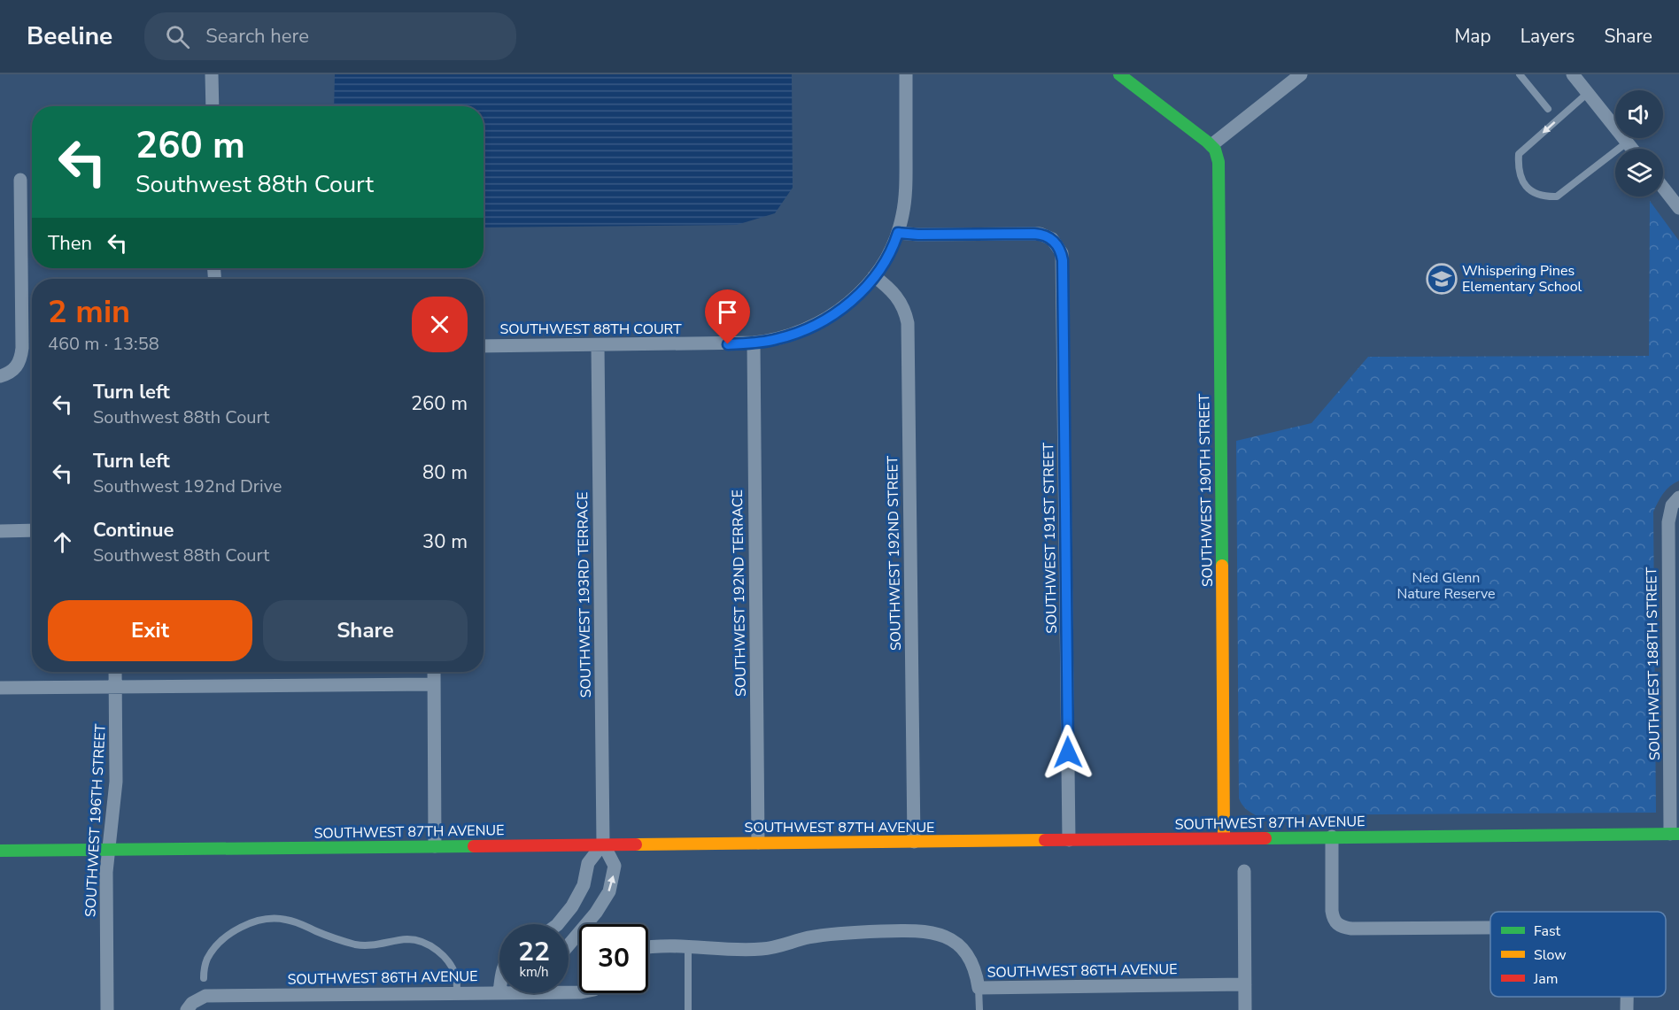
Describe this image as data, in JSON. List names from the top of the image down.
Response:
{
  "streets": {
    "street": [
      "SOUTHWEST 88TH COURT",
      "SOUTHWEST 190TH STREET",
      "SOUTHWEST 191ST STREET",
      "SOUTHWEST 192ND STREET",
      "SOUTHWEST 192ND TERRACE",
      "SOUTHWEST 193RD TERRACE",
      "SOUTHWEST 188TH STREET",
      "SOUTHWEST 196TH STREET",
      "SOUTHWEST 87TH AVENUE",
      "SOUTHWEST 86TH AVENUE"
    ]
  },
  "crossings": [
    ["SOUTHWEST 88TH COURT", "SOUTHWEST 191ST STREET"],
    ["SOUTHWEST 88TH COURT", "SOUTHWEST 192ND STREET"],
    ["SOUTHWEST 88TH COURT", "SOUTHWEST 192ND TERRACE"],
    ["SOUTHWEST 88TH COURT", "SOUTHWEST 193RD TERRACE"],
    ["SOUTHWEST 190TH STREET", "SOUTHWEST 87TH AVENUE"],
    ["SOUTHWEST 191ST STREET", "SOUTHWEST 87TH AVENUE"],
    ["SOUTHWEST 192ND STREET", "SOUTHWEST 87TH AVENUE"],
    ["SOUTHWEST 192ND TERRACE", "SOUTHWEST 87TH AVENUE"],
    ["SOUTHWEST 193RD TERRACE", "SOUTHWEST 87TH AVENUE"],
    ["SOUTHWEST 188TH STREET", "SOUTHWEST 87TH AVENUE"],
    ["SOUTHWEST 196TH STREET", "SOUTHWEST 87TH AVENUE"]
  ],
  "parks": ["Ned Glenn Nature Reserve"],
  "places": {
    "school or university": ["Whispering Pines Elementary School"]
  },
  "legend": ["Fast", "Slow", "Jam"],
  "page": {
    "header": "Beeline",
    "search": "Search here",
    "nav": ["Map", "Layers", "Share"],
    "turn": ["260 m", "Southwest 88th Court"],
    "then": "Then",
    "heading": ["2 min", "460 m · 13:58"],
    "list": [
      {
        "name": "Turn left",
        "note": "Southwest 88th Court",
        "value": "260 m"
      },
      {
        "name": "Turn left",
        "note": "Southwest 192nd Drive",
        "value": "80 m"
      },
      {
        "name": "Continue",
        "note": "Southwest 88th Court",
        "value": "30 m"
      }
    ],
    "buttons": ["Exit", "Share"],
    "speed": "22 km/h",
    "limit": "30"
  }
}
